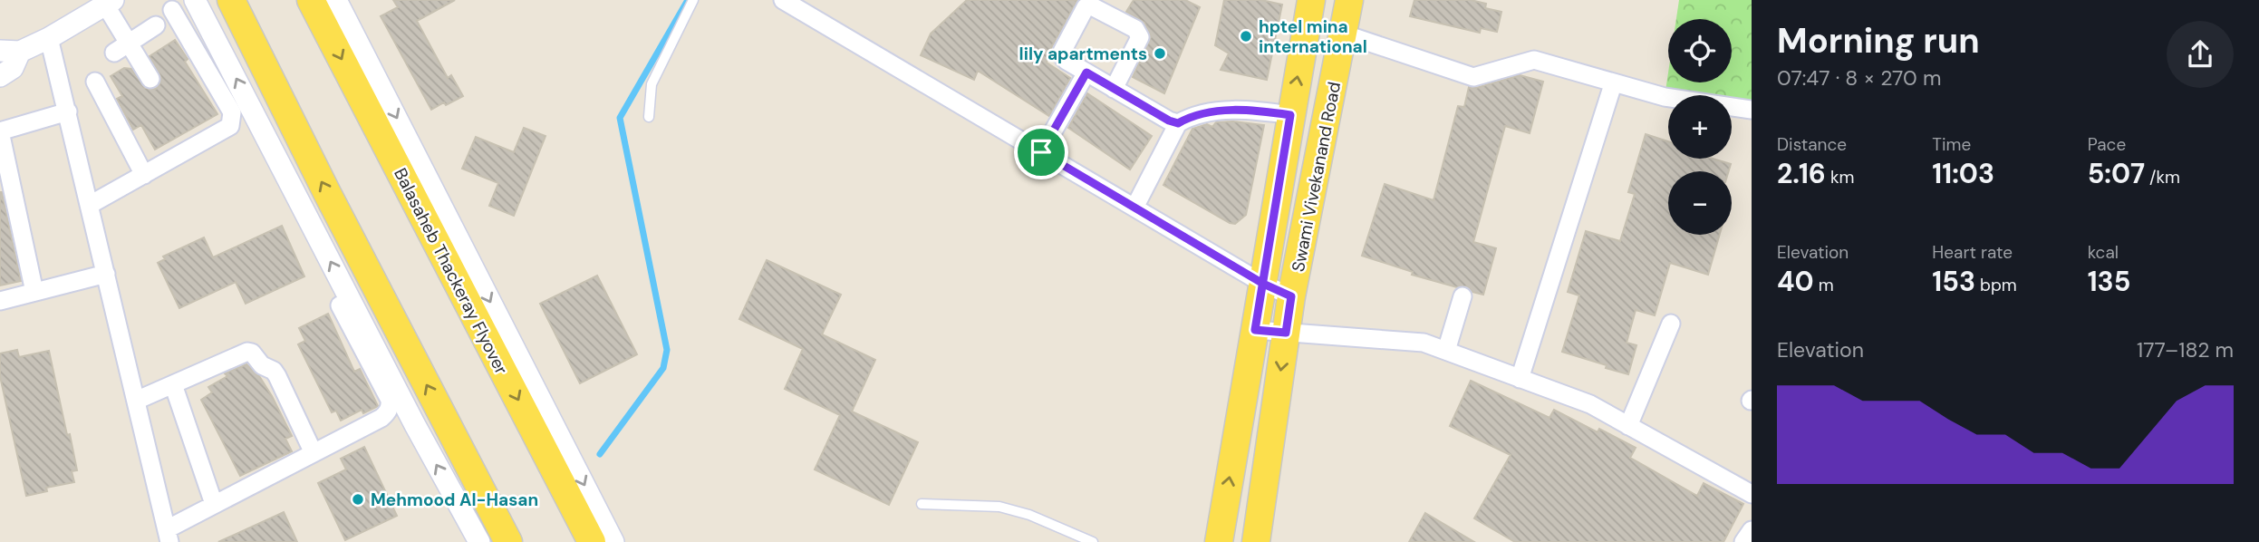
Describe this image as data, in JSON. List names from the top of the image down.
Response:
{
  "streets": {
    "main road": ["Swami Vivekanand Road", "Balasaheb Thackeray Flyover"]
  },
  "places": ["hptel mina international", "lily apartments", "Mehmood Al-Hasan"],
  "page": {
    "heading": ["Morning run", "07:47 · 8 × 270 m"],
    "map_buttons": ["+", "−"],
    "stats": [
      ["Distance", "2.16 km"],
      ["Time", "11:03"],
      ["Pace", "5:07 /km"],
      ["Elevation", "40 m"],
      ["Heart rate", "153 bpm"],
      ["kcal", "135"]
    ],
    "chart": ["Elevation", "177–182 m"]
  }
}
